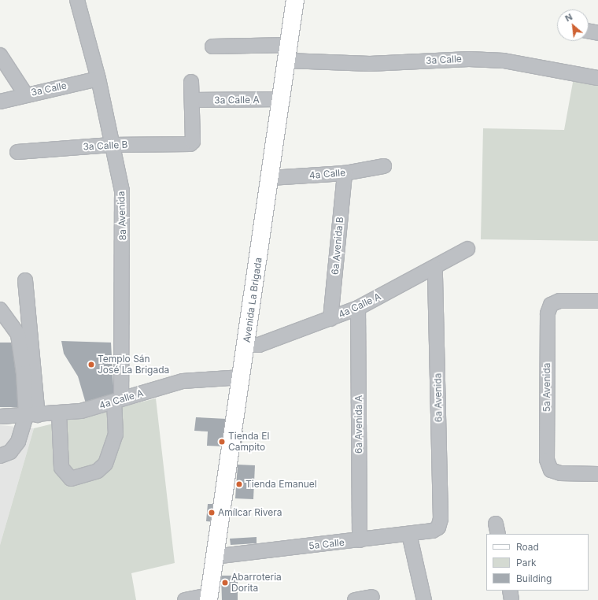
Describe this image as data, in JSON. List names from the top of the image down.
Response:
{
  "streets": {
    "main road": ["Avenida La Brigada"],
    "street": [
      "3a Calle",
      "3a Calle A",
      "3a Calle B",
      "4a Calle",
      "8a Avenida",
      "6a Avenida B",
      "4a Calle A",
      "5a Avenida",
      "6a Avenida",
      "6a Avenida A",
      "5a Calle"
    ]
  },
  "crossings": [
    ["3a Calle", "8a Avenida"],
    ["3a Calle", "Avenida La Brigada"],
    ["3a Calle A", "3a Calle B"],
    ["3a Calle A", "Avenida La Brigada"],
    ["3a Calle B", "8a Avenida"],
    ["4a Calle", "6a Avenida B"],
    ["4a Calle", "Avenida La Brigada"],
    ["8a Avenida", "4a Calle A"],
    ["6a Avenida B", "4a Calle A"],
    ["Avenida La Brigada", "4a Calle A"],
    ["Avenida La Brigada", "5a Calle"],
    ["4a Calle A", "6a Avenida"],
    ["4a Calle A", "6a Avenida A"],
    ["6a Avenida", "5a Calle"],
    ["6a Avenida A", "5a Calle"]
  ],
  "places": [
    "Templo Sán José La Brigada",
    "Tienda El Campito",
    "Tienda Emanuel",
    "Amílcar Rivera",
    "Abarroteria Dorita"
  ],
  "legend": ["Road", "Park", "Building"],
  "north": "top left"
}
